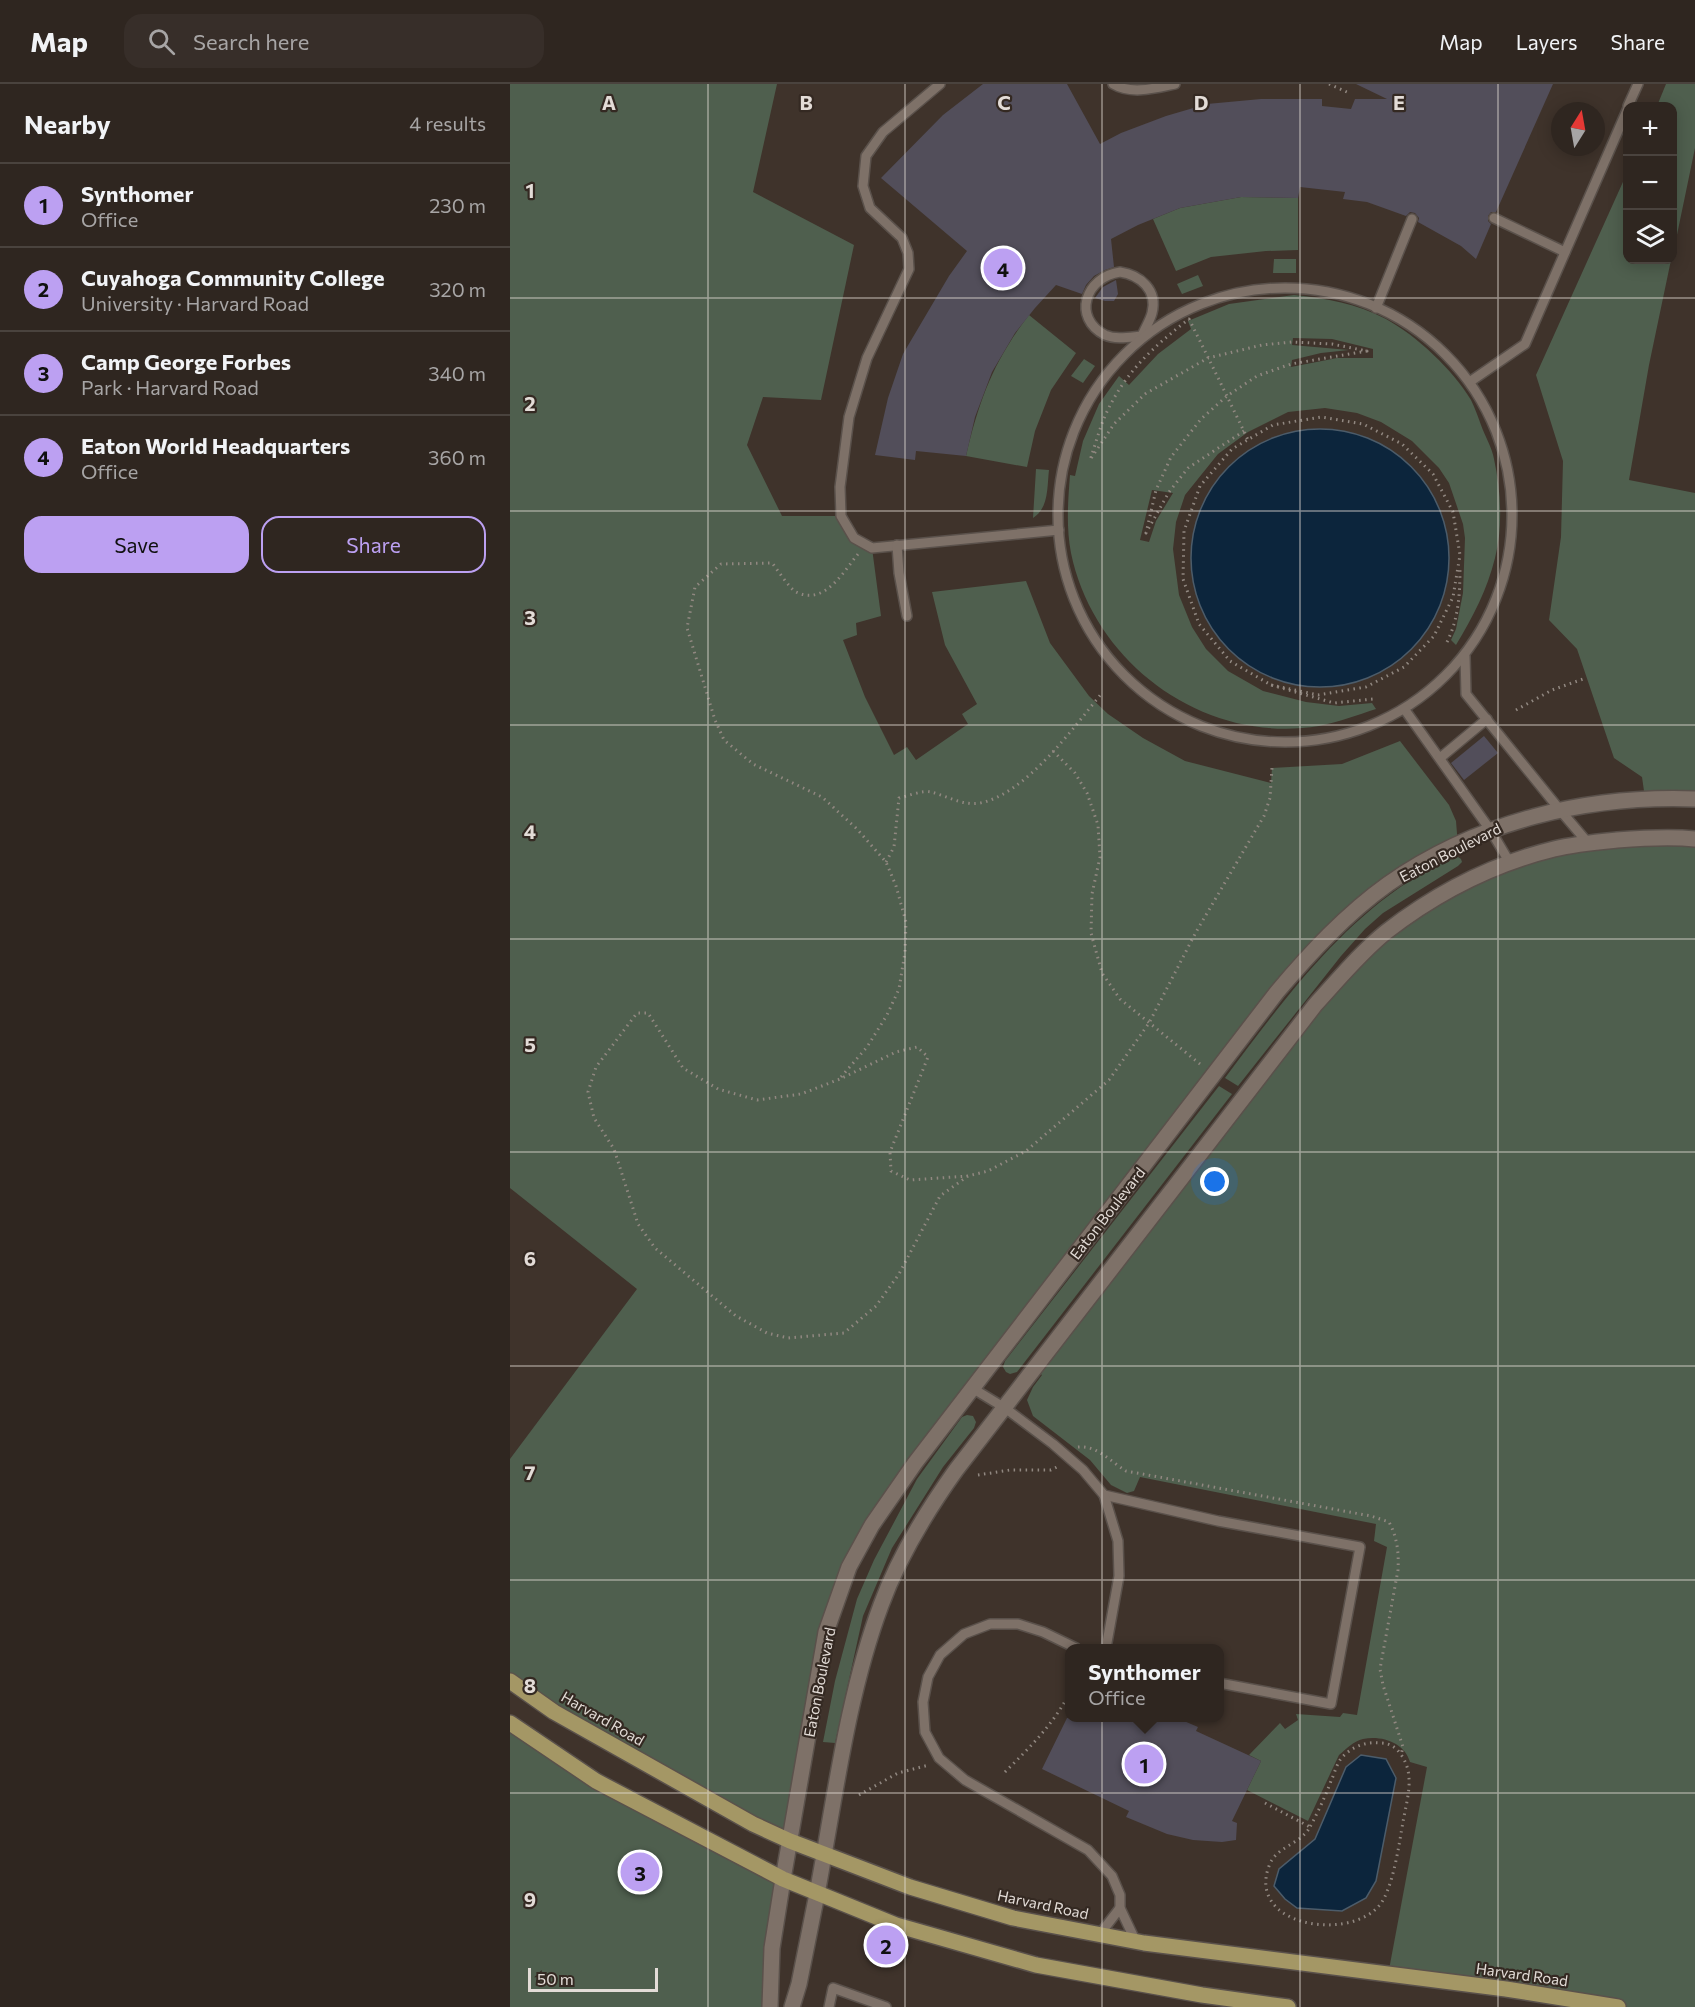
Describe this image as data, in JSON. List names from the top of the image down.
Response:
{
  "streets": {
    "main road": ["Harvard Road"],
    "street": ["Eaton Boulevard"]
  },
  "crossings": [
    ["Eaton Boulevard", "Harvard Road"]
  ],
  "scale_bar": "50 m",
  "north": "top",
  "page": {
    "header": "Map",
    "search": "Search here",
    "nav": ["Map", "Layers", "Share"],
    "heading": ["Nearby", "4 results"],
    "map_buttons": ["+", "−"],
    "list": [
      {
        "mark": "1",
        "name": "Synthomer",
        "note": "Office",
        "value": "230 m"
      },
      {
        "mark": "2",
        "name": "Cuyahoga Community College",
        "note": "University · Harvard Road",
        "value": "320 m"
      },
      {
        "mark": "3",
        "name": "Camp George Forbes",
        "note": "Park · Harvard Road",
        "value": "340 m"
      },
      {
        "mark": "4",
        "name": "Eaton World Headquarters",
        "note": "Office",
        "value": "360 m"
      }
    ],
    "pins": [
      "4",
      "1",
      "3",
      "2"
    ],
    "buttons": ["Save", "Share"],
    "popup": ["Synthomer", "Office"],
    "scale": "50 m"
  },
  "grid": {
    "columns": [
      "A",
      "B",
      "C",
      "D",
      "E"
    ],
    "rows": [
      "1",
      "2",
      "3",
      "4",
      "5",
      "6",
      "7",
      "8",
      "9"
    ]
  }
}
